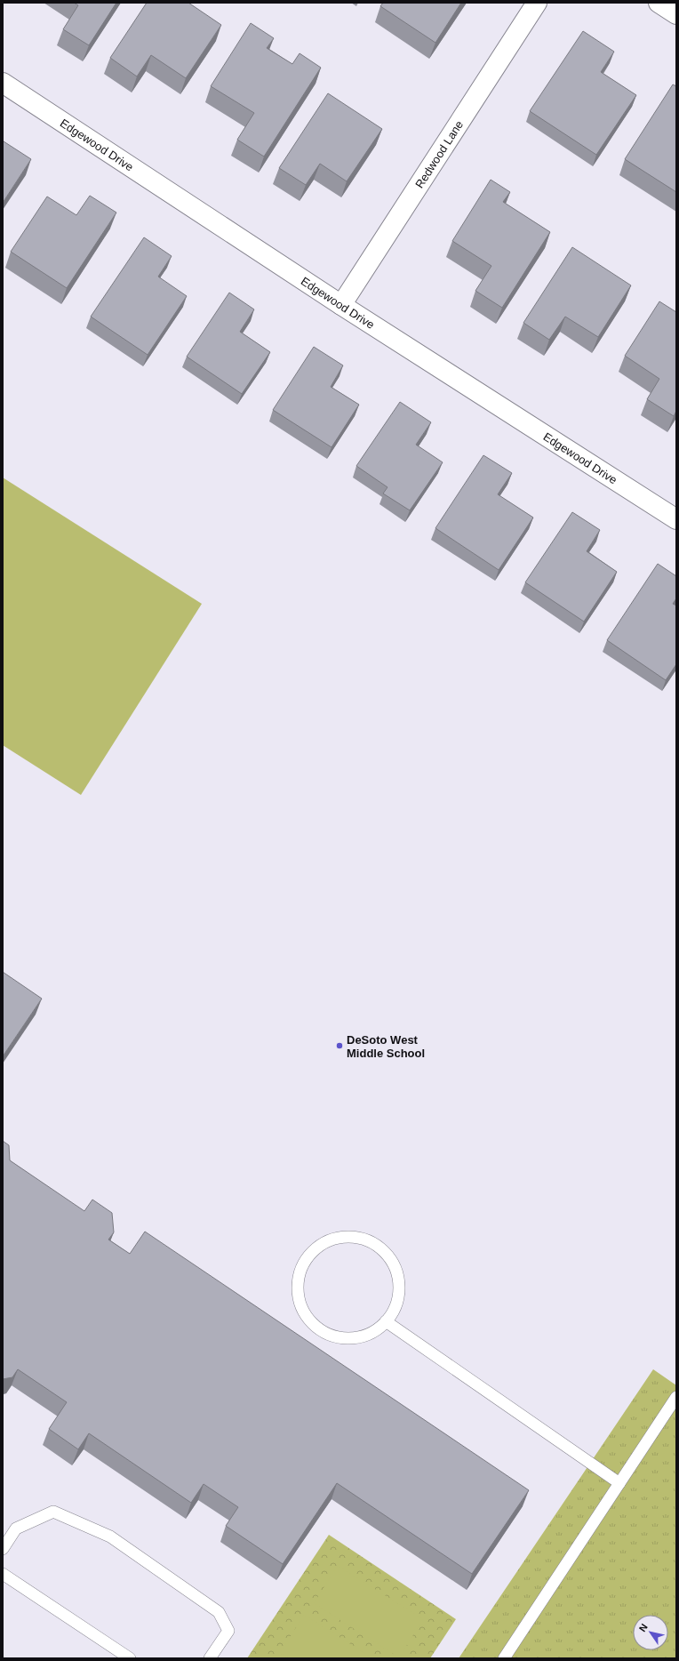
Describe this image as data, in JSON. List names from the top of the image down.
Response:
{
  "streets": {
    "street": ["Edgewood Drive", "Redwood Lane"]
  },
  "crossings": [
    ["Edgewood Drive", "Redwood Lane"]
  ],
  "places": ["DeSoto West Middle School"],
  "north": "top left"
}
